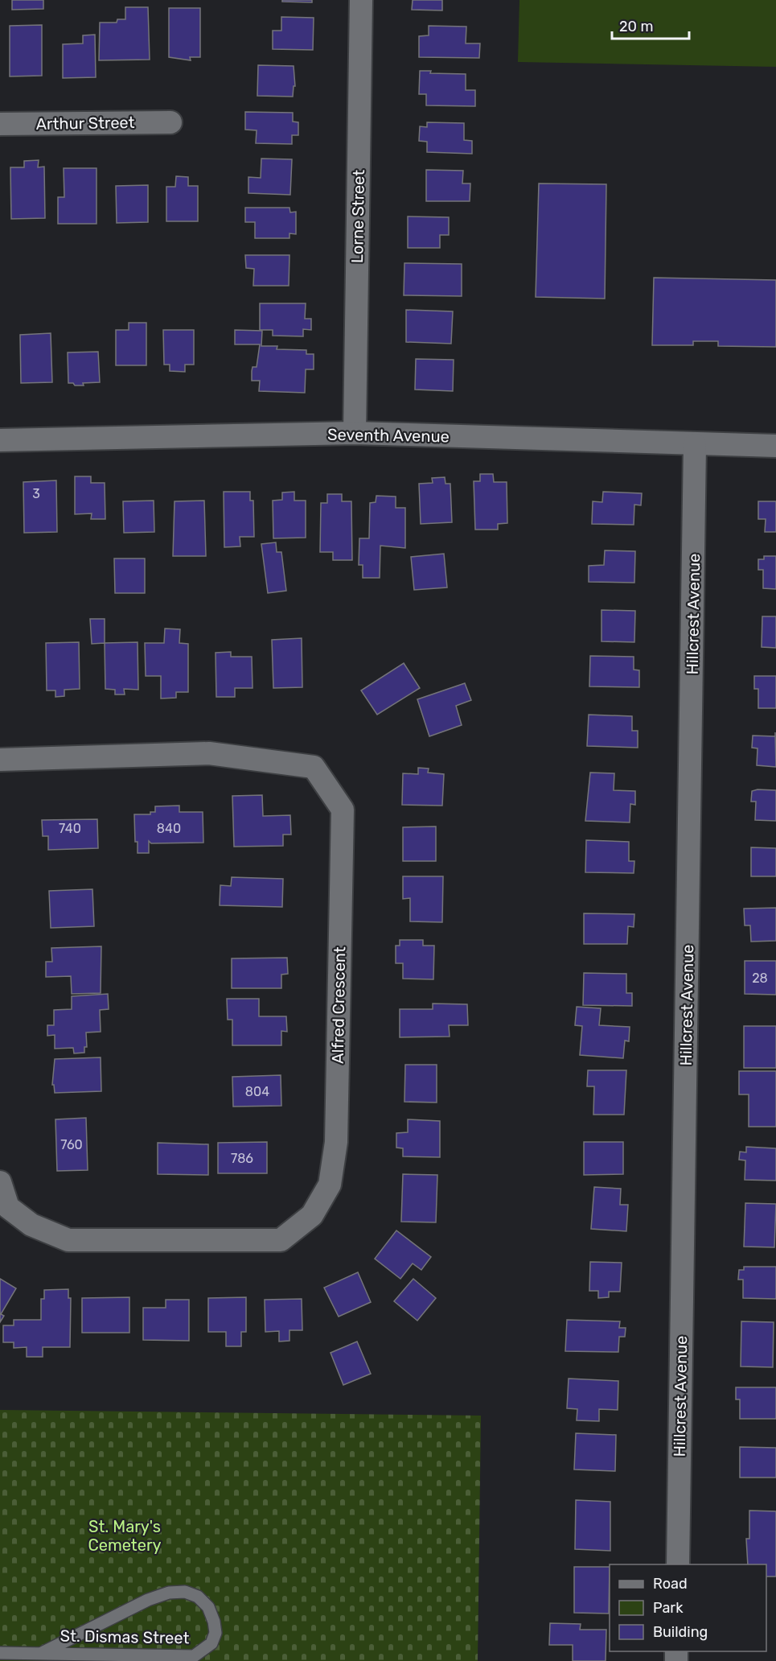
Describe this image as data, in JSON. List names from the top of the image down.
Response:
{
  "streets": {
    "street": [
      "Arthur Street",
      "Lorne Street",
      "Seventh Avenue",
      "Hillcrest Avenue",
      "Alfred Crescent"
    ],
    "lane": ["St. Dismas Street"]
  },
  "crossings": [
    ["Lorne Street", "Seventh Avenue"],
    ["Seventh Avenue", "Hillcrest Avenue"]
  ],
  "parks": ["St. Mary's Cemetery"],
  "house_numbers": [
    "3",
    "740",
    "840",
    "28",
    "804",
    "760",
    "786"
  ],
  "legend": ["Road", "Park", "Building"],
  "scale_bar": "20 m"
}
